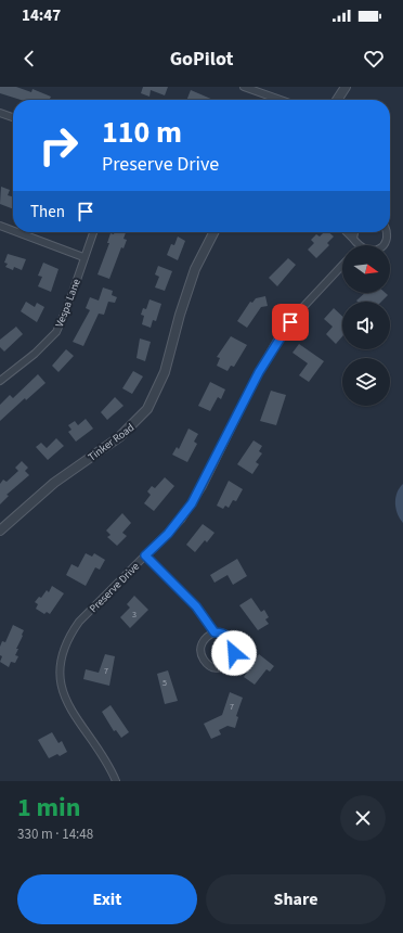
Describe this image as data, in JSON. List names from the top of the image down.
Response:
{
  "streets": {
    "street": ["Vespa Lane", "Tinker Road", "Preserve Drive"]
  },
  "house_numbers": [
    "3",
    "7",
    "5",
    "7"
  ],
  "north": "right",
  "page": {
    "status": "14:47",
    "header": "GoPilot",
    "turn": ["110 m", "Preserve Drive"],
    "then": "Then",
    "heading": ["1 min", "330 m · 14:48"],
    "buttons": ["Exit", "Share"]
  }
}
